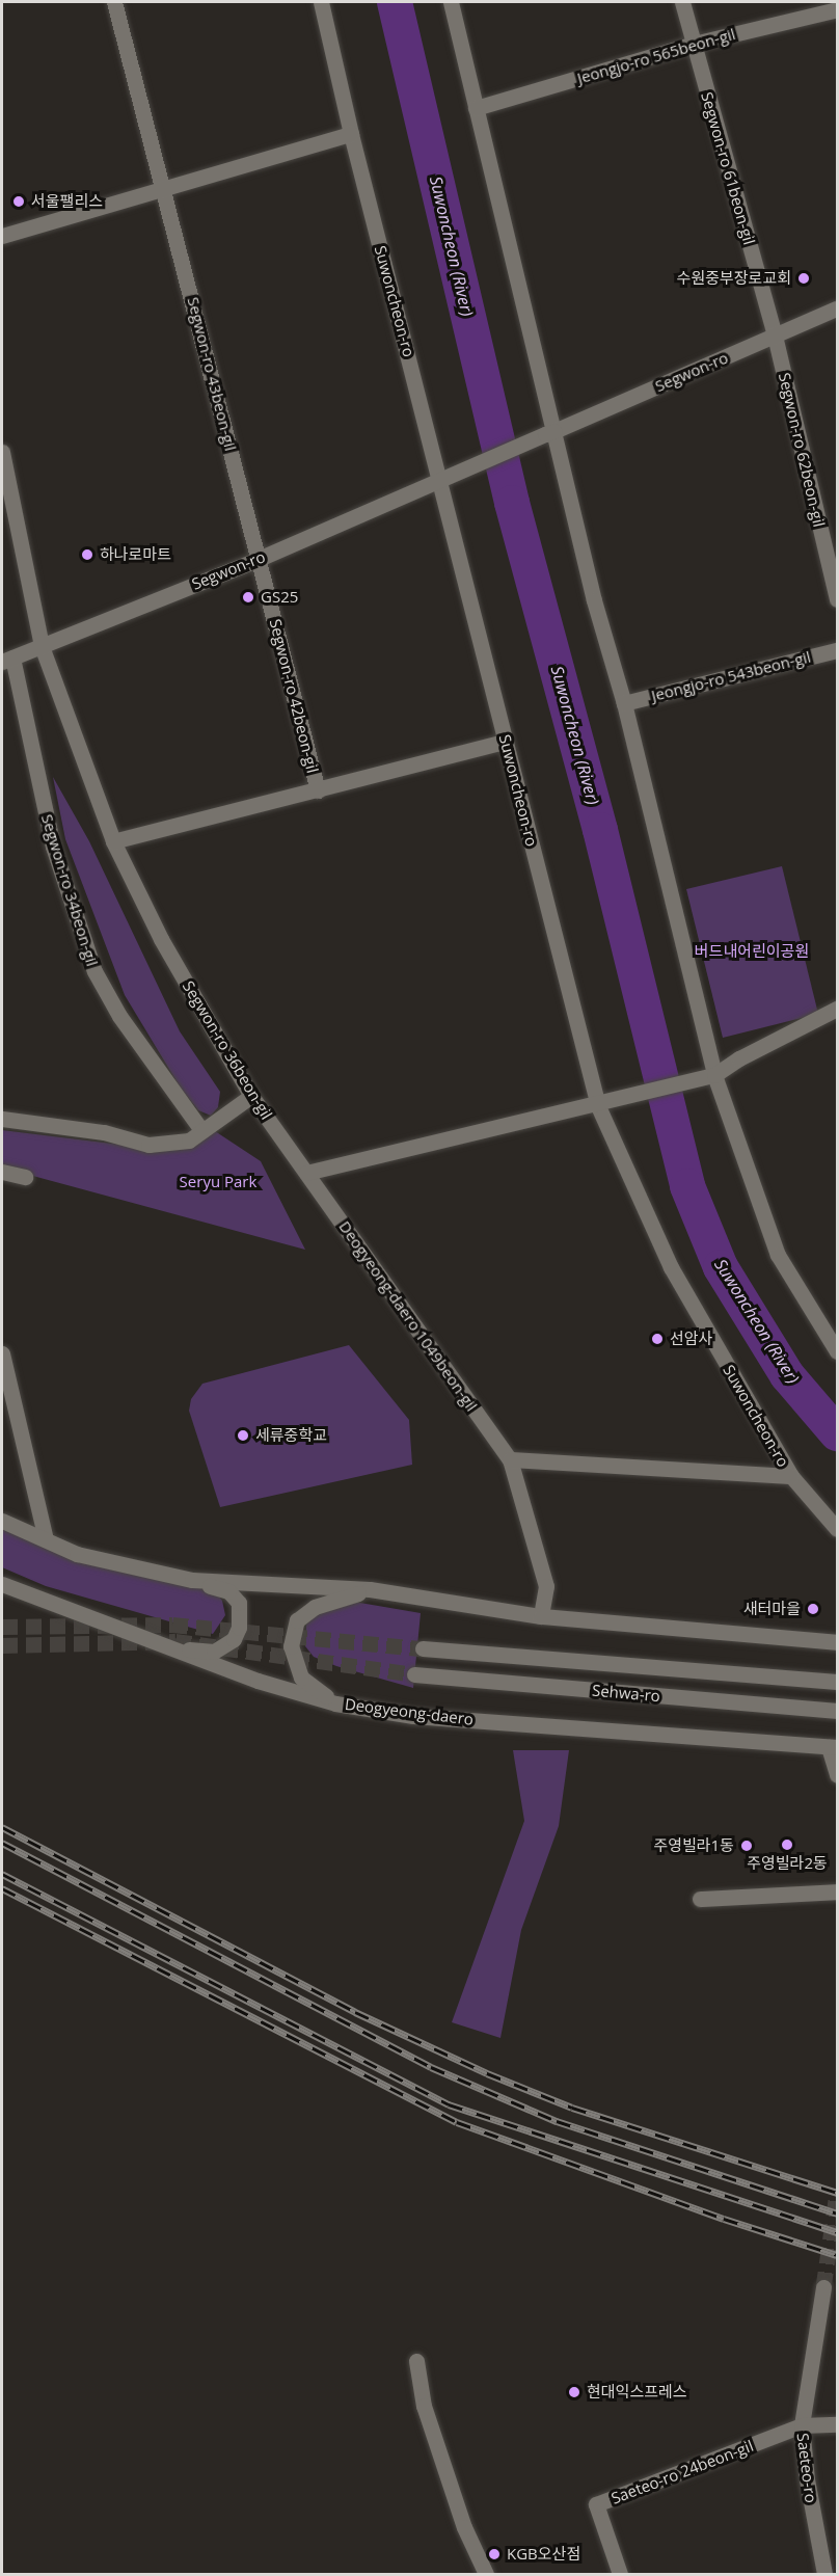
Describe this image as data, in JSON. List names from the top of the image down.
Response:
{
  "streets": {
    "street": [
      "Jeongjo-ro 565beon-gil",
      "Segwon-ro 61beon-gil",
      "Suwoncheon-ro",
      "Segwon-ro",
      "Segwon-ro 43beon-gil",
      "Segwon-ro 62beon-gil",
      "Jeongjo-ro 543beon-gil",
      "Segwon-ro 42beon-gil",
      "Segwon-ro 34beon-gil",
      "Segwon-ro 36beon-gil",
      "Deogyeong-daero 1049beon-gil",
      "Sehwa-ro",
      "Deogyeong-daero",
      "Saeteo-ro",
      "Saeteo-ro 24beon-gil"
    ]
  },
  "crossings": [
    ["Jeongjo-ro 565beon-gil", "Segwon-ro 61beon-gil"],
    ["Segwon-ro 61beon-gil", "Segwon-ro"],
    ["Segwon-ro 61beon-gil", "Segwon-ro 62beon-gil"],
    ["Suwoncheon-ro", "Segwon-ro"],
    ["Suwoncheon-ro", "Segwon-ro 42beon-gil"],
    ["Segwon-ro", "Segwon-ro 43beon-gil"],
    ["Segwon-ro", "Segwon-ro 62beon-gil"],
    ["Segwon-ro", "Segwon-ro 42beon-gil"],
    ["Segwon-ro", "Segwon-ro 34beon-gil"],
    ["Segwon-ro", "Segwon-ro 36beon-gil"],
    ["Segwon-ro 43beon-gil", "Segwon-ro 42beon-gil"],
    ["Segwon-ro 36beon-gil", "Deogyeong-daero 1049beon-gil"],
    ["Saeteo-ro", "Saeteo-ro 24beon-gil"]
  ],
  "water": ["Suwoncheon (River)"],
  "parks": ["버드내어린이공원", "Seryu Park"],
  "places": [
    "서울팰리스",
    "수원중부장로교회",
    "하나로마트",
    "GS25",
    "선암사",
    "세류중학교",
    "새터마을",
    "주영빌라2동",
    "주영빌라1동",
    "현대익스프레스",
    "KGB오산점"
  ]
}
